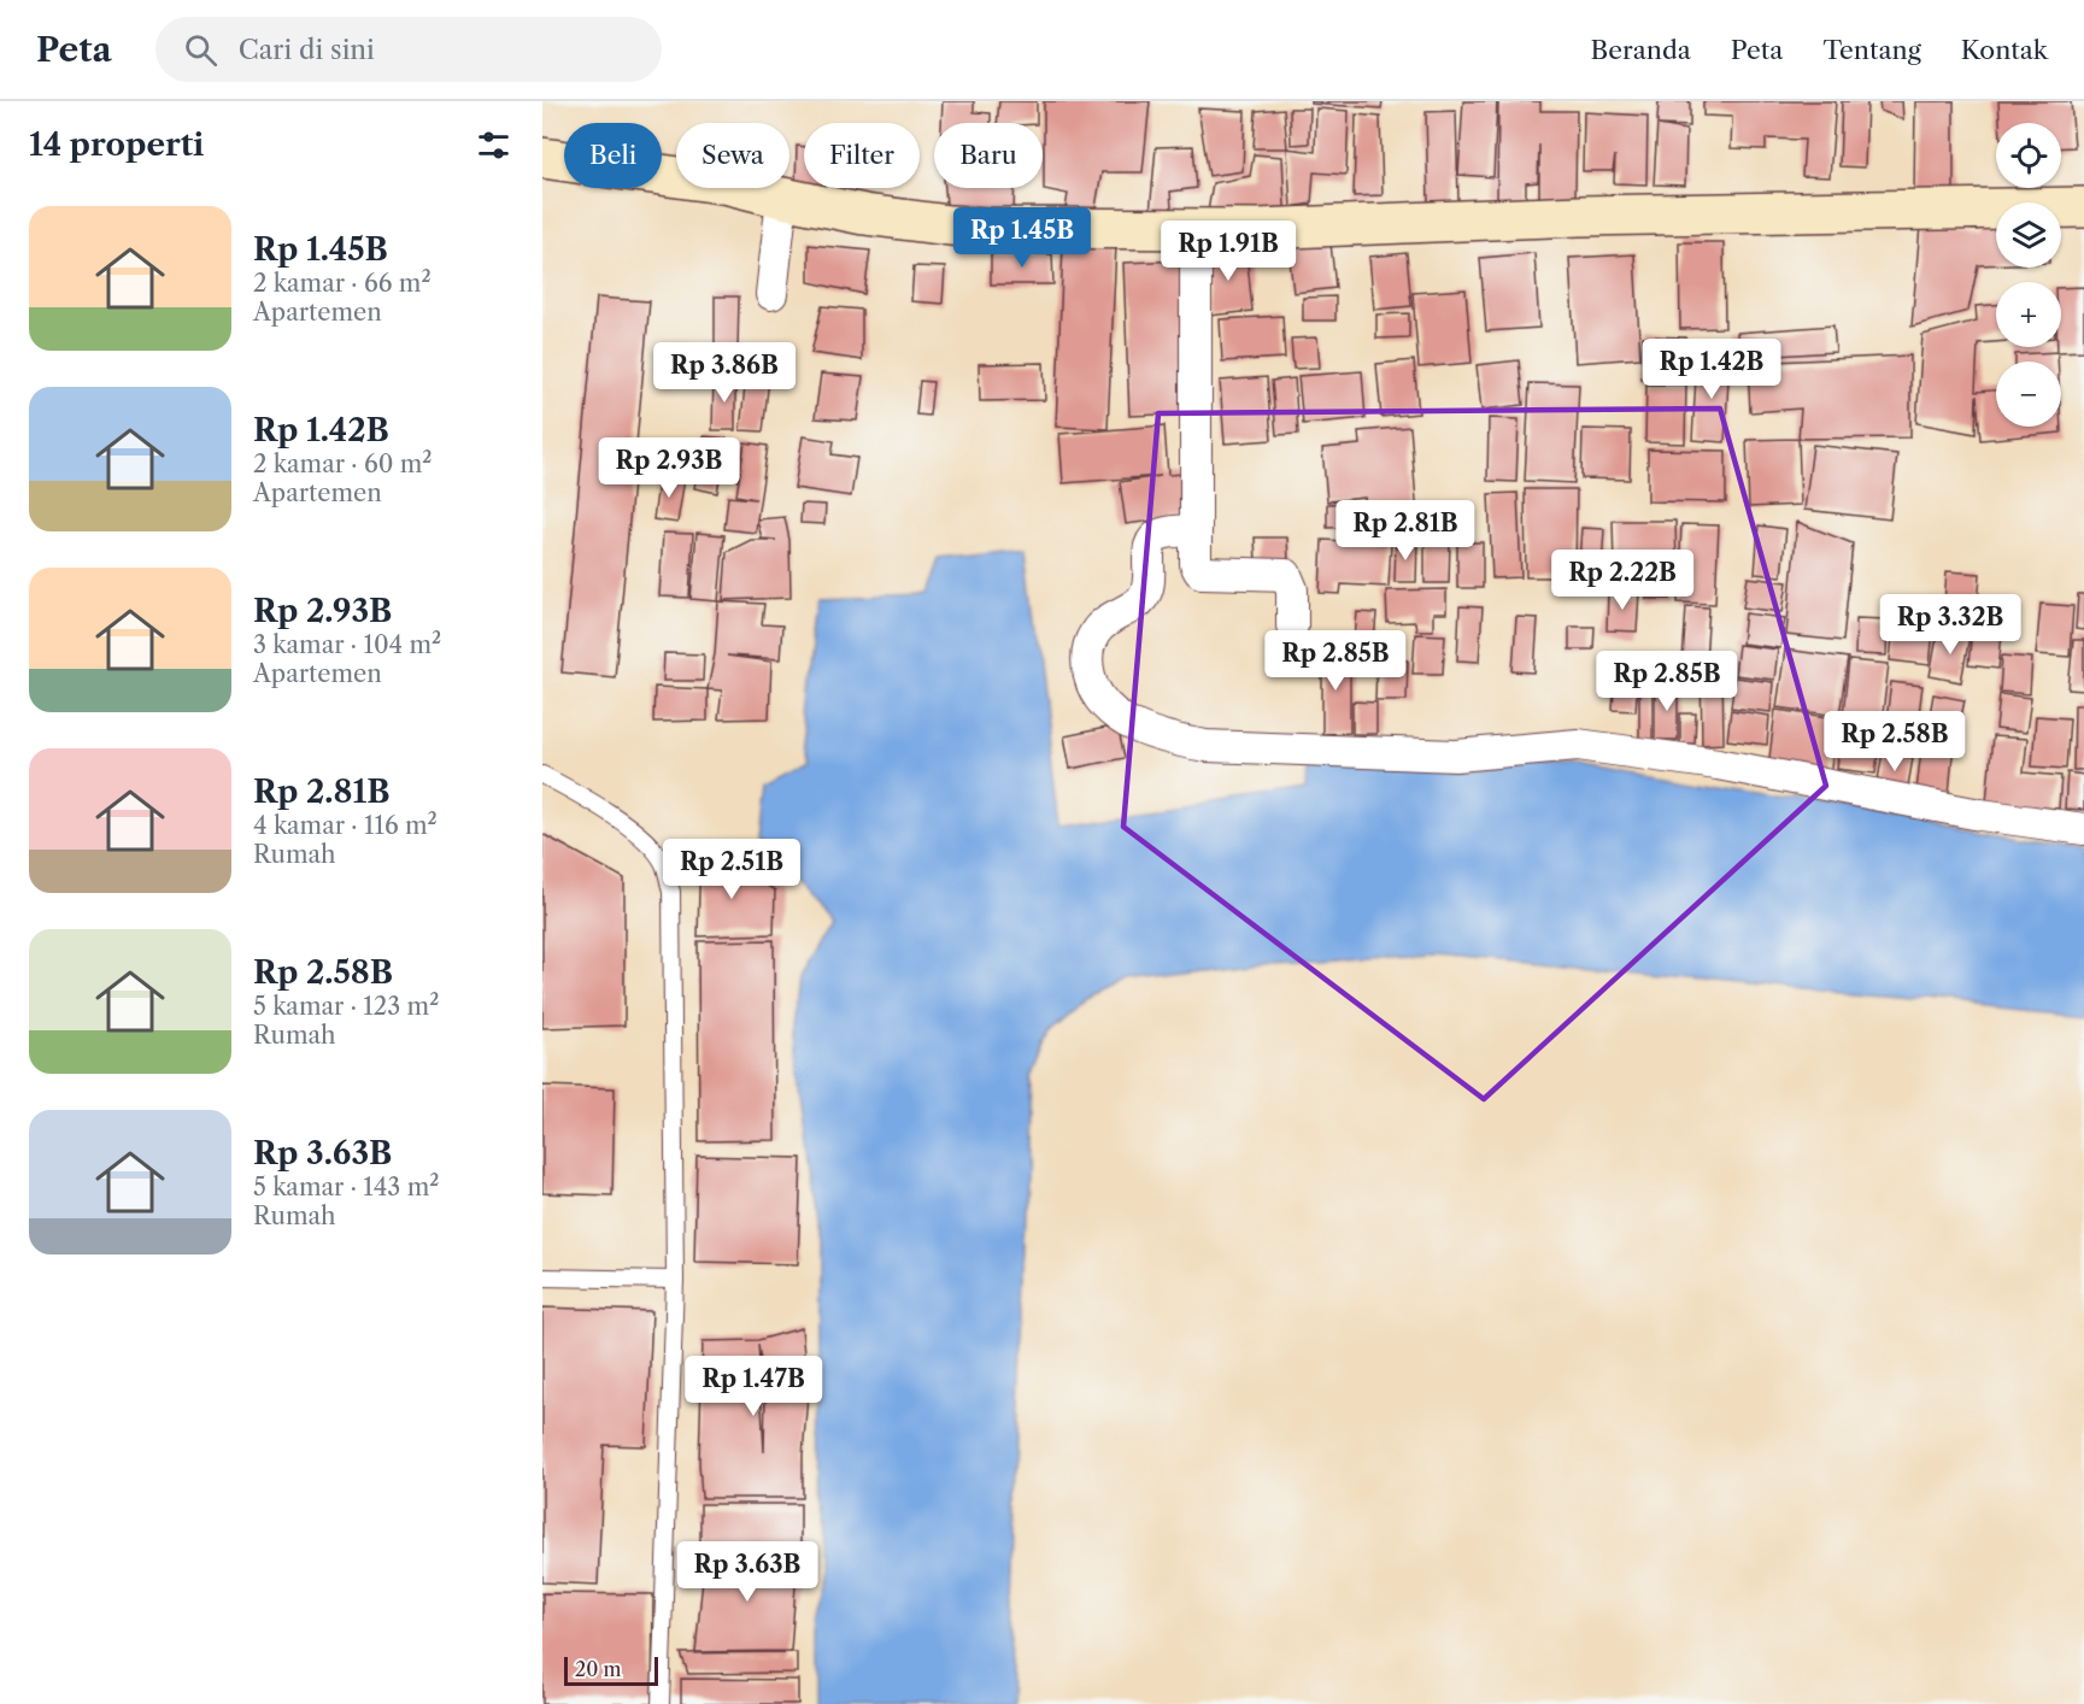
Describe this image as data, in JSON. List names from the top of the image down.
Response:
{
  "scale_bar": "20 m",
  "page": {
    "header": "Peta",
    "search": "Cari di sini",
    "nav": [
      "Beranda",
      "Peta",
      "Tentang",
      "Kontak"
    ],
    "heading": "14 properti",
    "map_buttons": ["+", "−"],
    "chip": [
      "Beli",
      "Sewa",
      "Filter",
      "Baru"
    ],
    "list": [
      {
        "name": "Rp 1.45B",
        "note": "2 kamar · 66 m² · Apartemen"
      },
      {
        "name": "Rp 1.42B",
        "note": "2 kamar · 60 m² · Apartemen"
      },
      {
        "name": "Rp 2.93B",
        "note": "3 kamar · 104 m² · Apartemen"
      },
      {
        "name": "Rp 2.81B",
        "note": "4 kamar · 116 m² · Rumah"
      },
      {
        "name": "Rp 2.58B",
        "note": "5 kamar · 123 m² · Rumah"
      },
      {
        "name": "Rp 3.63B",
        "note": "5 kamar · 143 m² · Rumah"
      }
    ],
    "price": [
      "Rp 1.45B",
      "Rp 1.91B",
      "Rp 1.42B",
      "Rp 3.86B",
      "Rp 2.93B",
      "Rp 2.81B",
      "Rp 2.22B",
      "Rp 3.32B",
      "Rp 2.85B",
      "Rp 2.85B",
      "Rp 2.58B",
      "Rp 2.51B",
      "Rp 1.47B",
      "Rp 3.63B"
    ],
    "scale": "20 m"
  }
}
